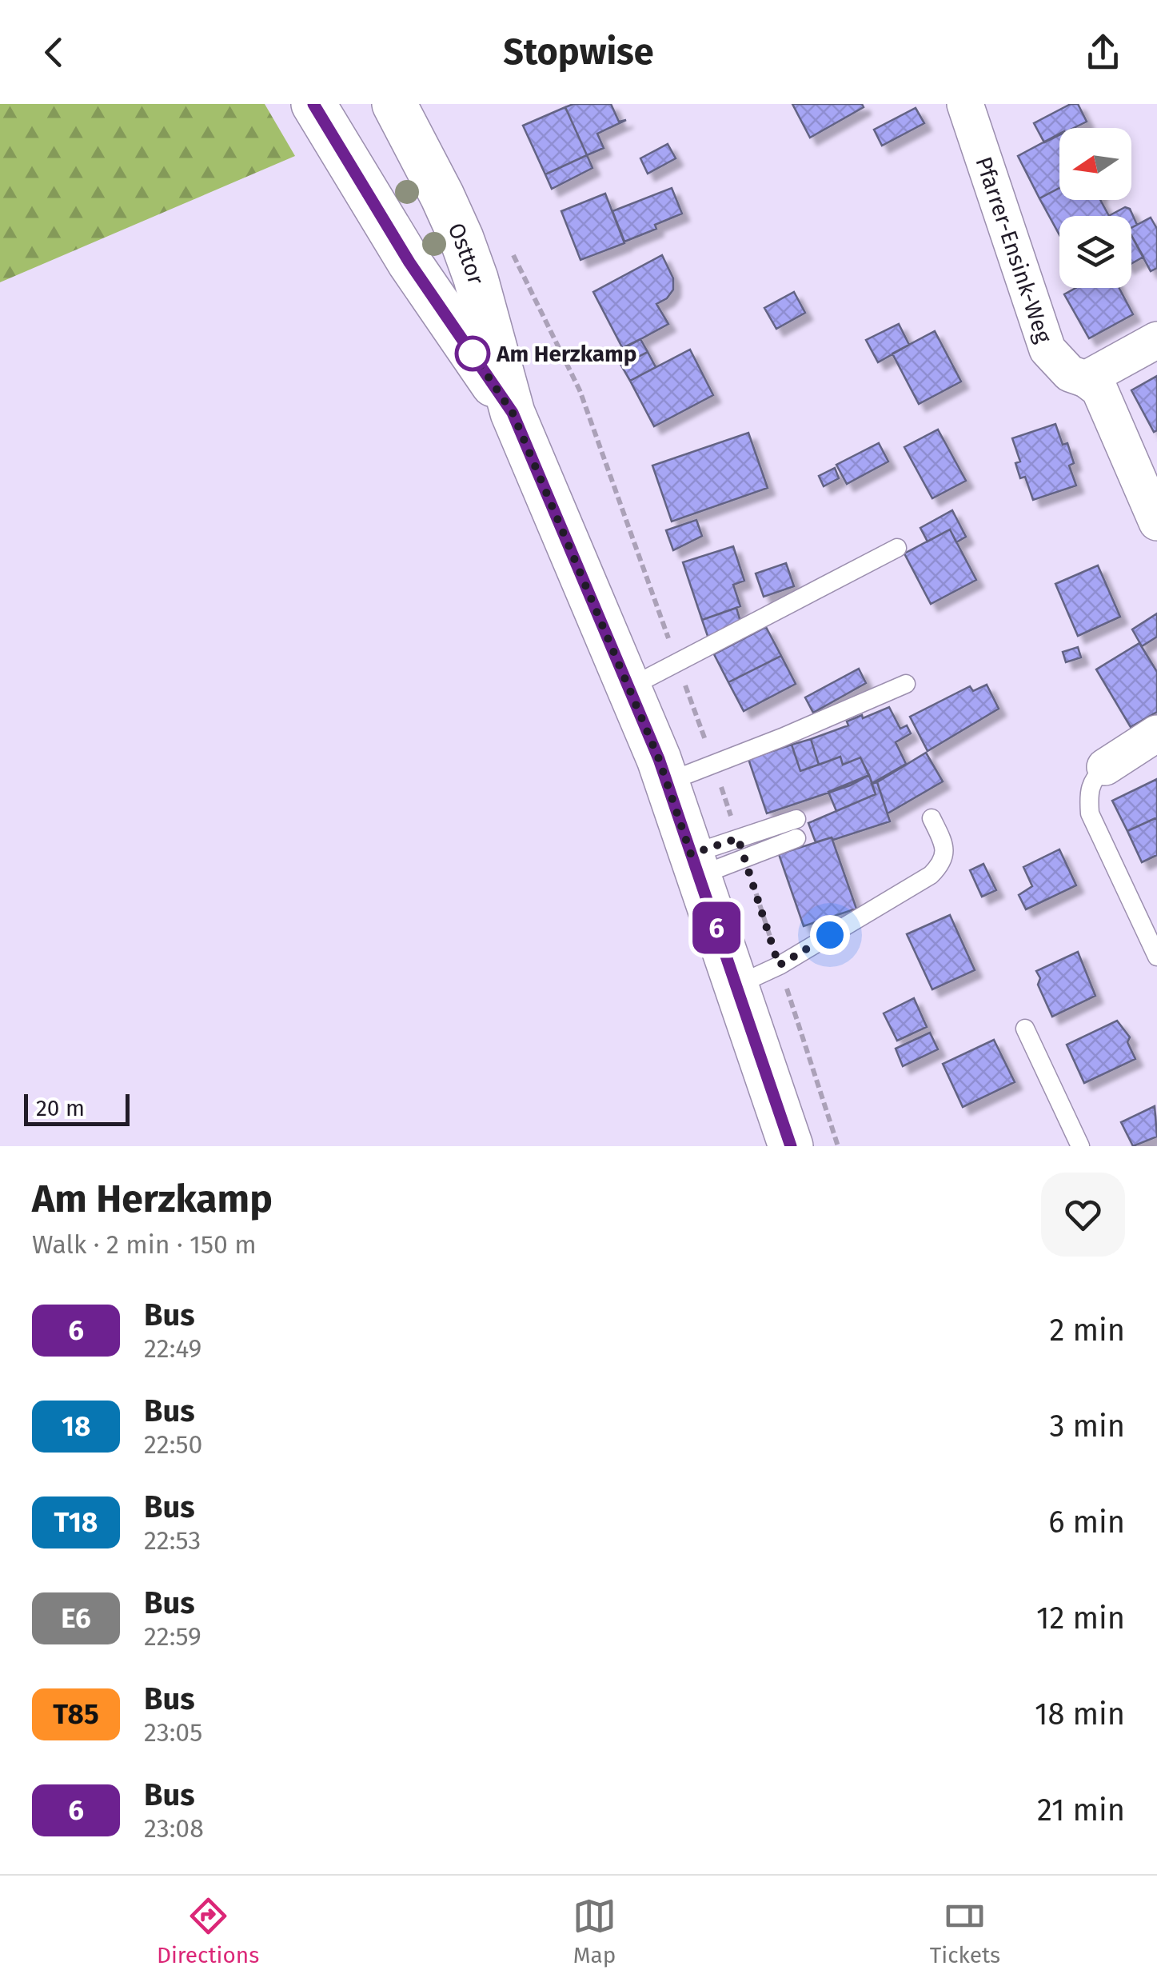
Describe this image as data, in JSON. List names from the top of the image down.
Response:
{
  "streets": {
    "main road": ["Osttor"],
    "street": ["Pfarrer-Ensink-Weg"]
  },
  "places": ["Am Herzkamp"],
  "lines": ["bus line 6"],
  "scale_bar": "20 m",
  "north": "left",
  "page": {
    "header": "Stopwise",
    "on_map": "6",
    "scale": "20 m",
    "heading": ["Am Herzkamp", "Walk · 2 min · 150 m"],
    "list": [
      {
        "mark": "6",
        "name": "Bus",
        "note": "22:49",
        "value": "2 min"
      },
      {
        "mark": "18",
        "name": "Bus",
        "note": "22:50",
        "value": "3 min"
      },
      {
        "mark": "T18",
        "name": "Bus",
        "note": "22:53",
        "value": "6 min"
      },
      {
        "mark": "E6",
        "name": "Bus",
        "note": "22:59",
        "value": "12 min"
      },
      {
        "mark": "T85",
        "name": "Bus",
        "note": "23:05",
        "value": "18 min"
      },
      {
        "mark": "6",
        "name": "Bus",
        "note": "23:08",
        "value": "21 min"
      }
    ],
    "tabs": ["Directions", "Map", "Tickets"]
  }
}
